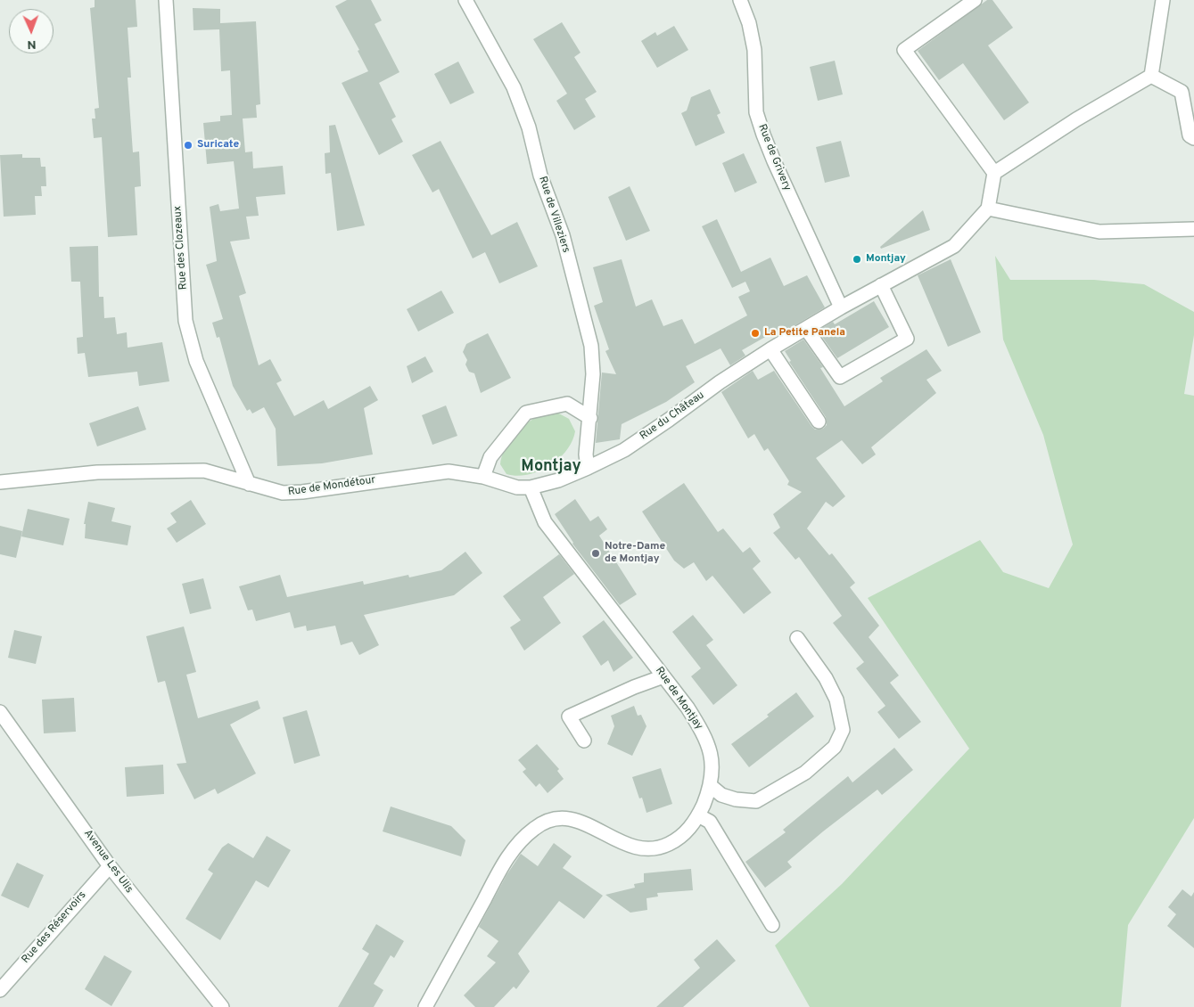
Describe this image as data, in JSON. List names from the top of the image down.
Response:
{
  "streets": {
    "street": [
      "Rue de Grivery",
      "Rue de Villeziers",
      "Rue des Clozeaux",
      "Rue du Château",
      "Rue de Mondétour",
      "Rue de Montjay",
      "Avenue Les Ulis",
      "Rue des Réservoirs"
    ]
  },
  "crossings": [
    ["Rue de Grivery", "Rue du Château"],
    ["Rue de Villeziers", "Rue du Château"],
    ["Rue des Clozeaux", "Rue de Mondétour"],
    ["Rue du Château", "Rue de Mondétour"],
    ["Rue du Château", "Rue de Montjay"],
    ["Rue de Mondétour", "Rue de Montjay"],
    ["Avenue Les Ulis", "Rue des Réservoirs"]
  ],
  "districts": ["Montjay"],
  "places": [
    "Suricate",
    "Montjay",
    "La Petite Panela",
    "Notre-Dame de Montjay"
  ],
  "north": "bottom"
}
